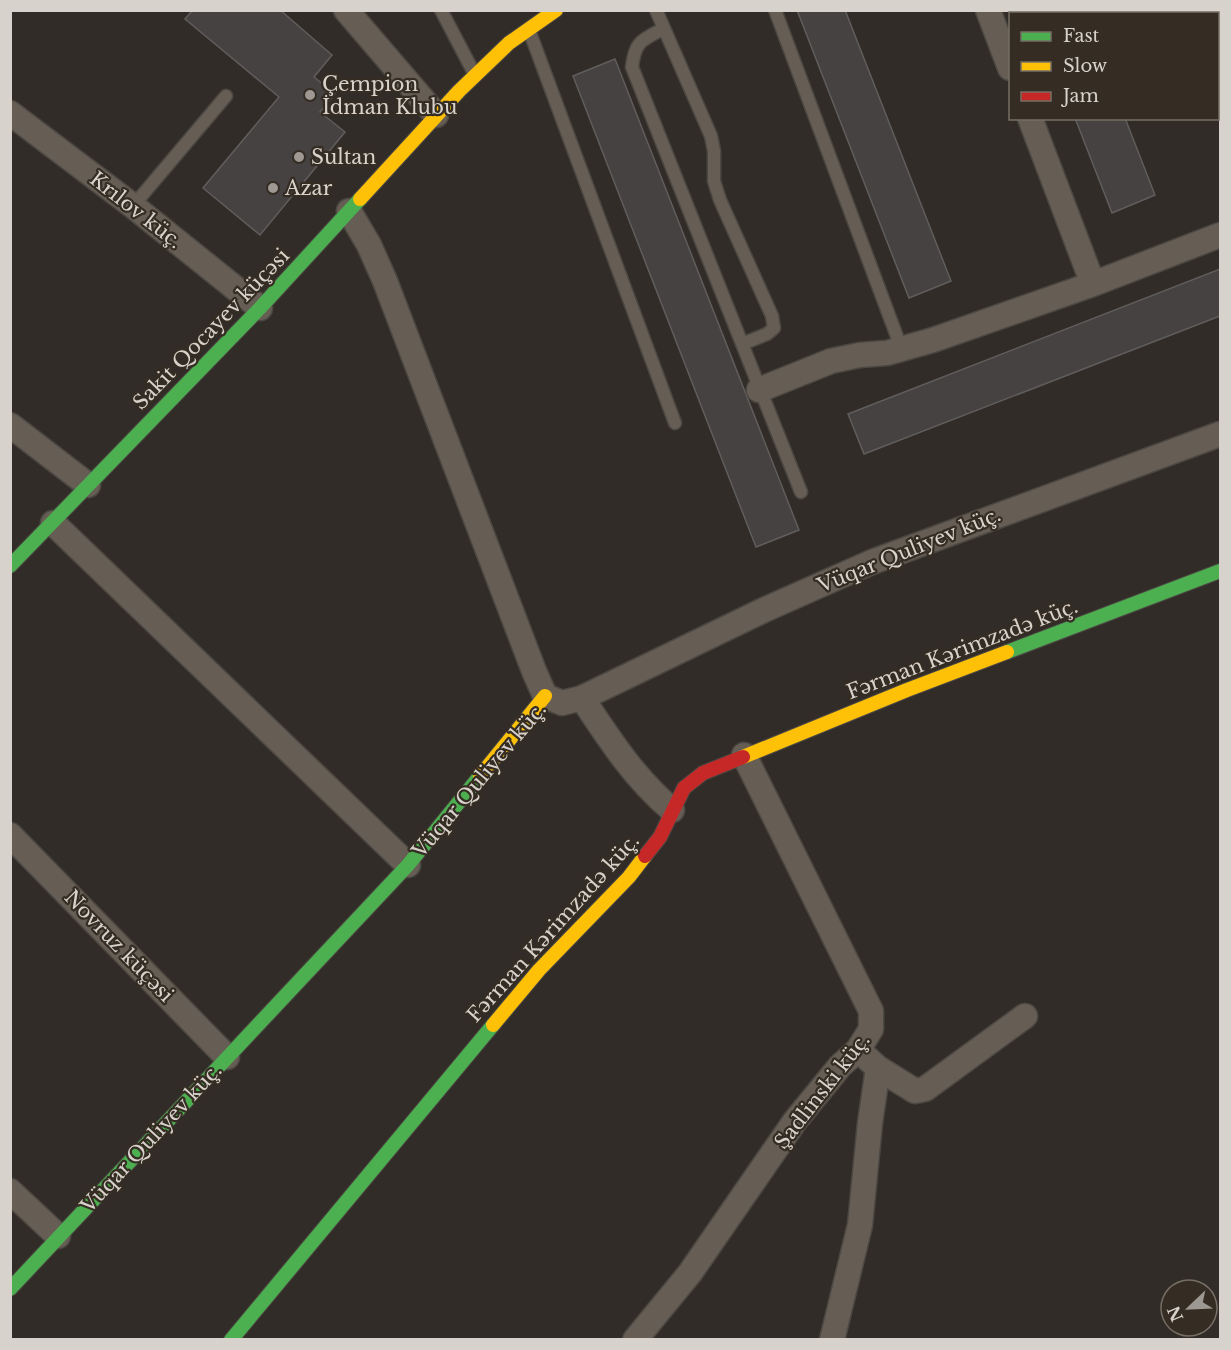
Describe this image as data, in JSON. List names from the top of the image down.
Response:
{
  "streets": {
    "street": [
      "Krılov küç.",
      "Sakit Qocayev küçəsi",
      "Vüqar Quliyev küç.",
      "Fərman Kərimzadə küç.",
      "Novruz küçəsi",
      "Şadlinski küç."
    ]
  },
  "crossings": [
    ["Krılov küç.", "Sakit Qocayev küçəsi"],
    ["Vüqar Quliyev küç.", "Novruz küçəsi"],
    ["Fərman Kərimzadə küç.", "Şadlinski küç."]
  ],
  "places": ["Çempion İdman Klubu", "Sultan", "Azar"],
  "legend": ["Fast", "Slow", "Jam"],
  "north": "bottom left"
}
